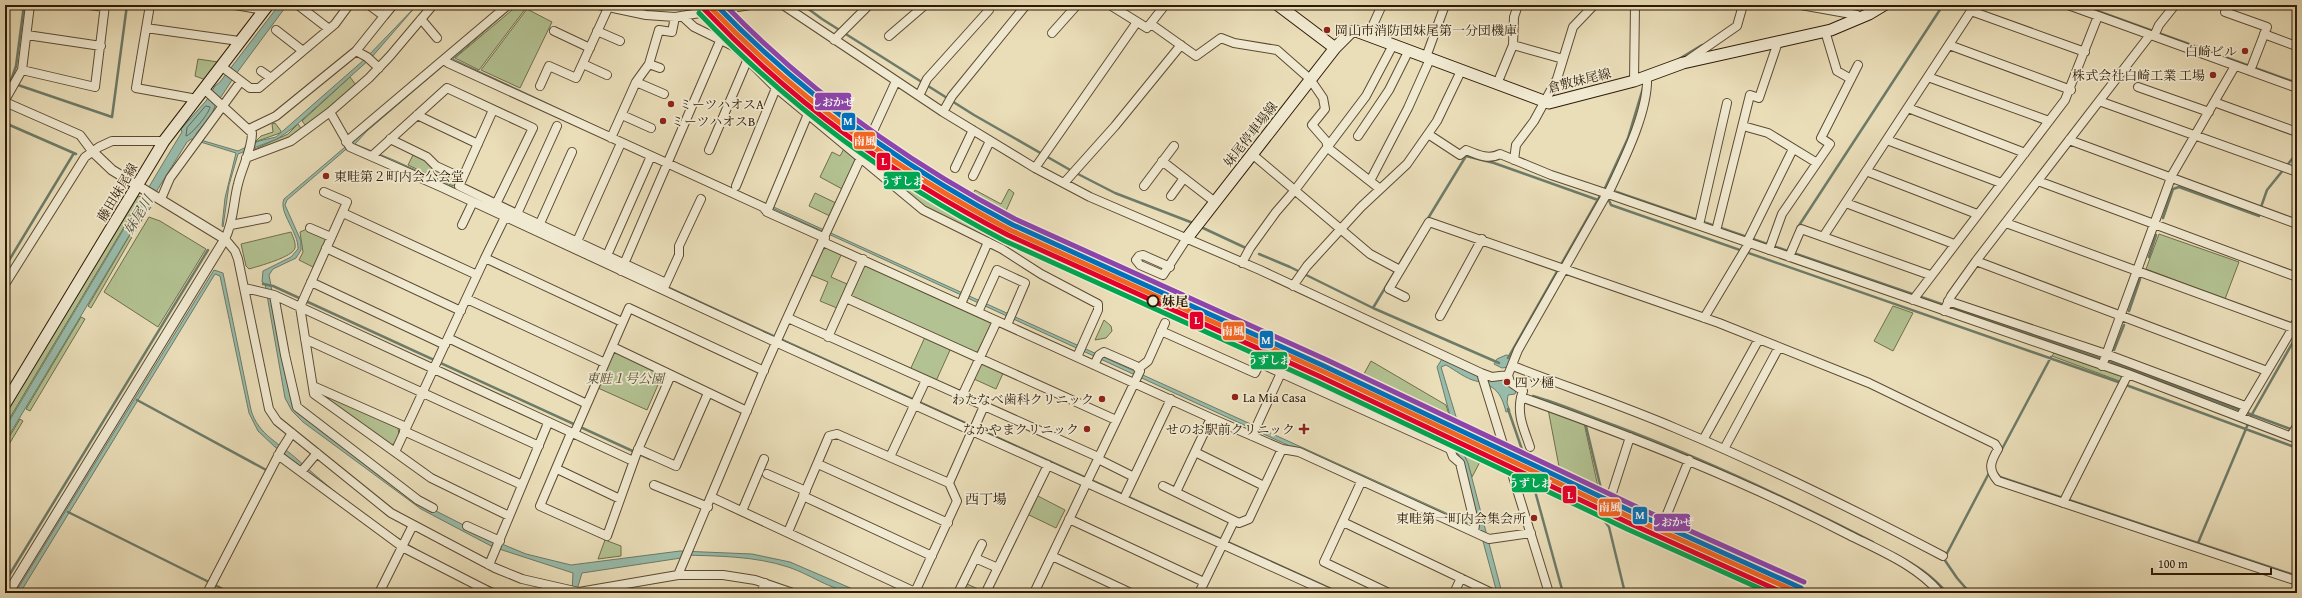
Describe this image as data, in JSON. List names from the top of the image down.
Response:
{
  "streets": {
    "main road": ["倉敷妹尾線", "妹尾停車場線", "藤田妹尾線"]
  },
  "crossings": [
    ["倉敷妹尾線", "妹尾停車場線"]
  ],
  "districts": ["西丁場"],
  "water": ["妹尾川"],
  "parks": ["東畦１号公園"],
  "places": {
    "other": [
      "岡山市消防団妹尾第一分団機庫",
      "白崎ビル",
      "株式会社白崎工業 工場",
      "ミーツハオスA",
      "ミーツハオスB",
      "東畦第２町内会公会堂",
      "妹尾",
      "四ツ樋",
      "La Mia Casa",
      "わたなべ歯科クリニック",
      "なかやまクリニック",
      "東畦第一町内会集会所"
    ],
    "health": ["せのお駅前クリニック"]
  },
  "lines": [
    "transit line 南風",
    "transit line M",
    "transit line しおかぜ",
    "transit line L",
    "transit line うずしお"
  ],
  "scale_bar": "100 m"
}
